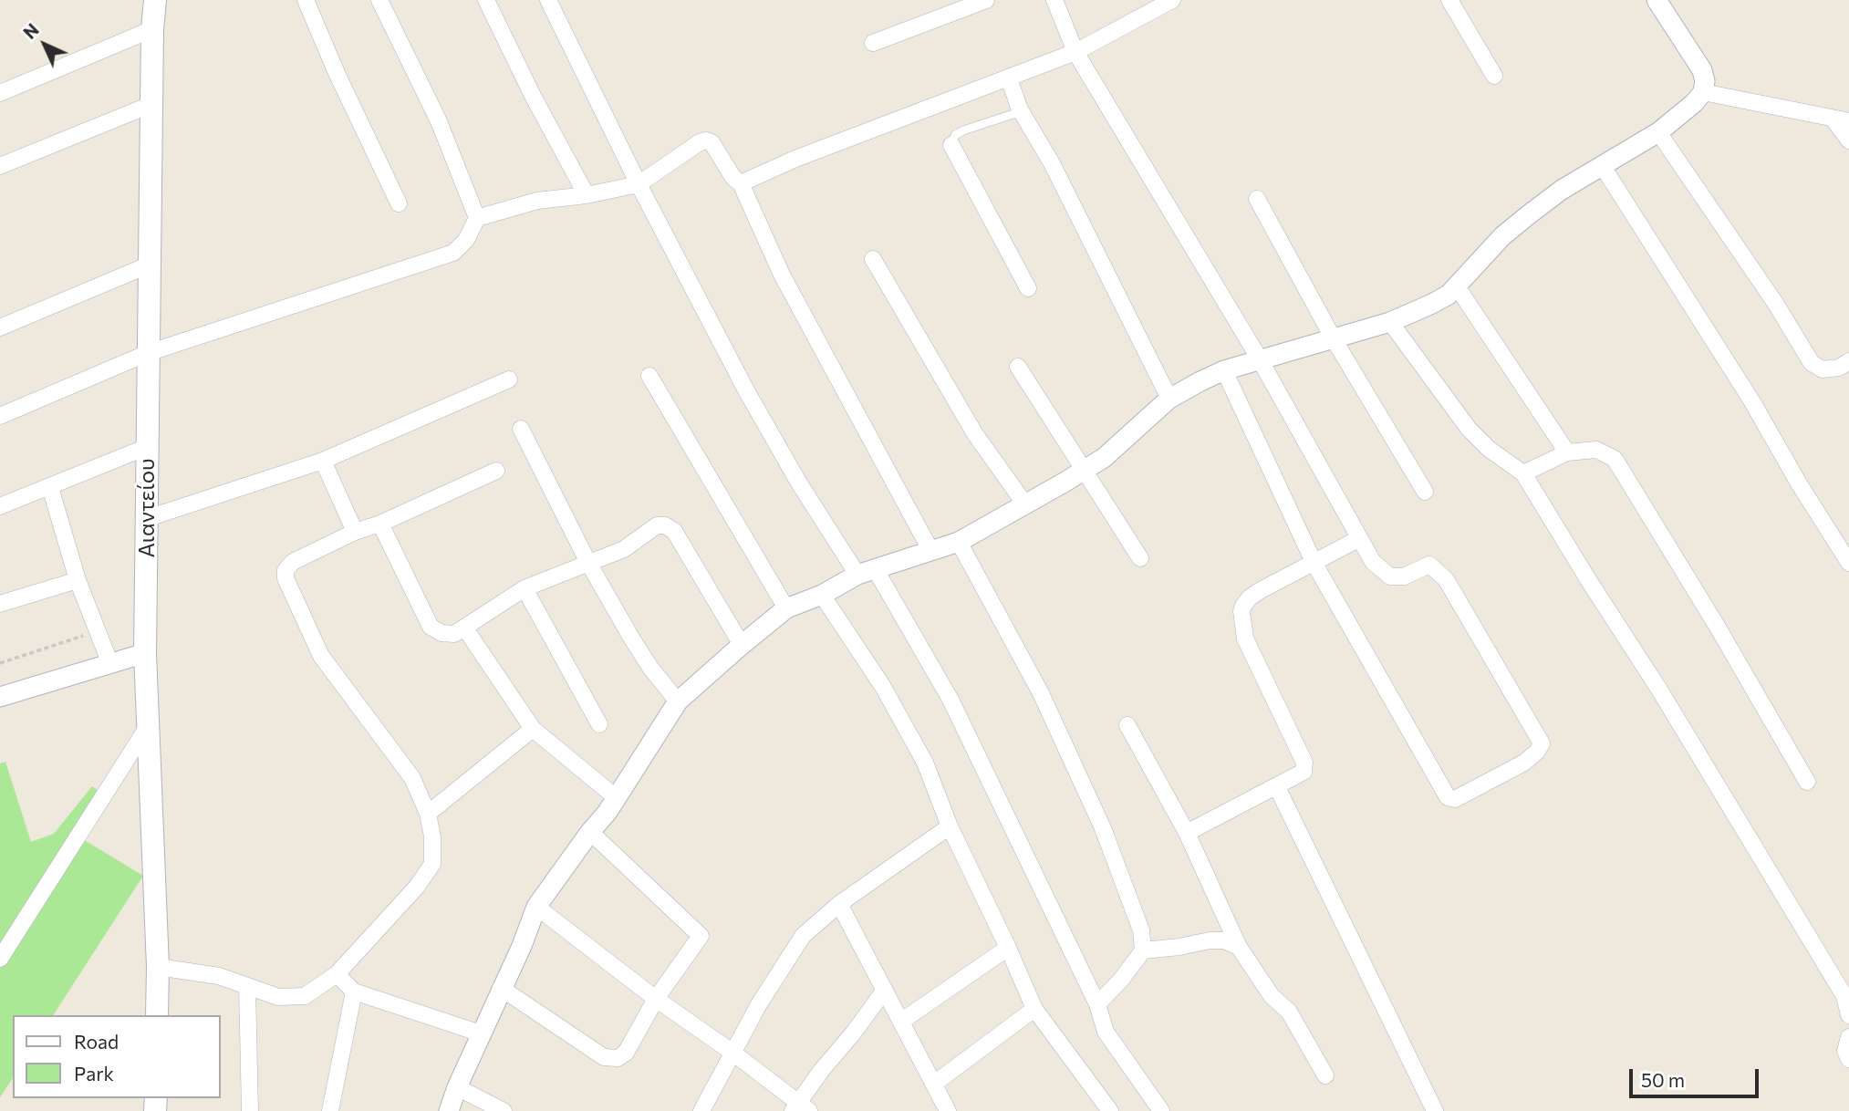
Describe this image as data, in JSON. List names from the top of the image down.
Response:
{
  "streets": {
    "main road": ["Αιαντείου"]
  },
  "legend": ["Road", "Park"],
  "scale_bar": "50 m",
  "north": "top left"
}
